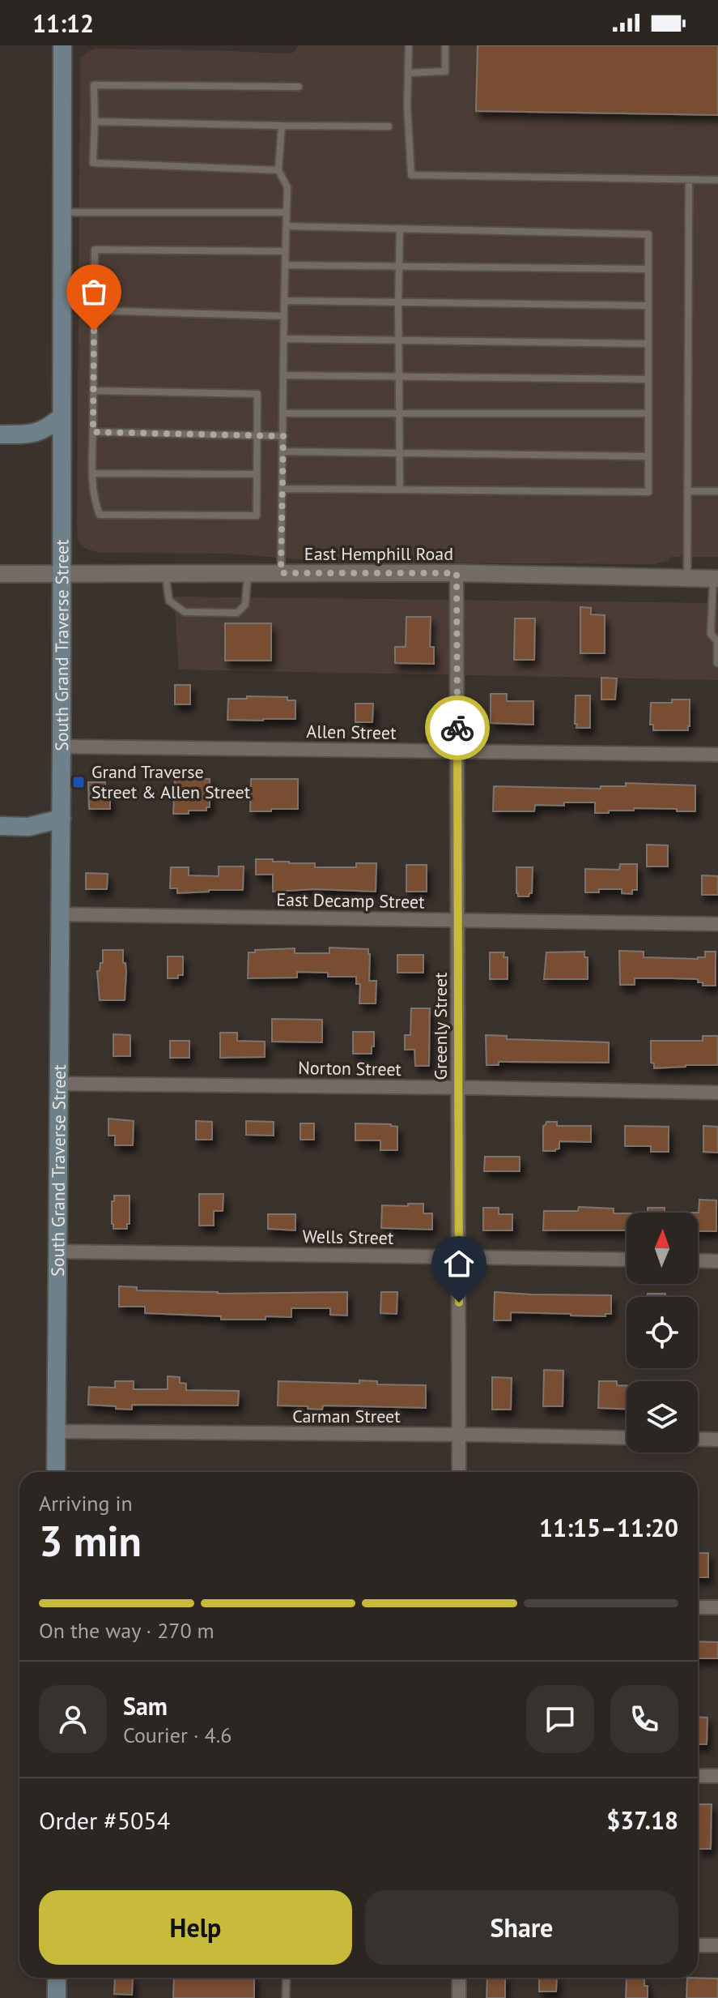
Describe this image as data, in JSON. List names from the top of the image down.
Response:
{
  "streets": {
    "main road": ["South Grand Traverse Street"],
    "street": [
      "East Hemphill Road",
      "Allen Street",
      "East Decamp Street",
      "Greenly Street",
      "Norton Street",
      "Wells Street",
      "Carman Street"
    ]
  },
  "crossings": [
    ["East Hemphill Road", "South Grand Traverse Street"],
    ["East Hemphill Road", "Greenly Street"],
    ["South Grand Traverse Street", "Allen Street"],
    ["South Grand Traverse Street", "East Decamp Street"],
    ["South Grand Traverse Street", "Norton Street"],
    ["South Grand Traverse Street", "Wells Street"],
    ["South Grand Traverse Street", "Carman Street"],
    ["Allen Street", "Greenly Street"],
    ["East Decamp Street", "Greenly Street"],
    ["Greenly Street", "Norton Street"],
    ["Greenly Street", "Wells Street"],
    ["Greenly Street", "Carman Street"]
  ],
  "places": {
    "transit": ["Grand Traverse Street & Allen Street"]
  },
  "north": "top",
  "page": {
    "status": "11:12",
    "heading": ["3 min", "Arriving in", "11:15–11:20"],
    "panel": [
      "Sam",
      "Courier · 4.6",
      "Order #5054",
      "$37.18"
    ],
    "bar": "On the way · 270 m",
    "buttons": ["Help", "Share"]
  }
}
